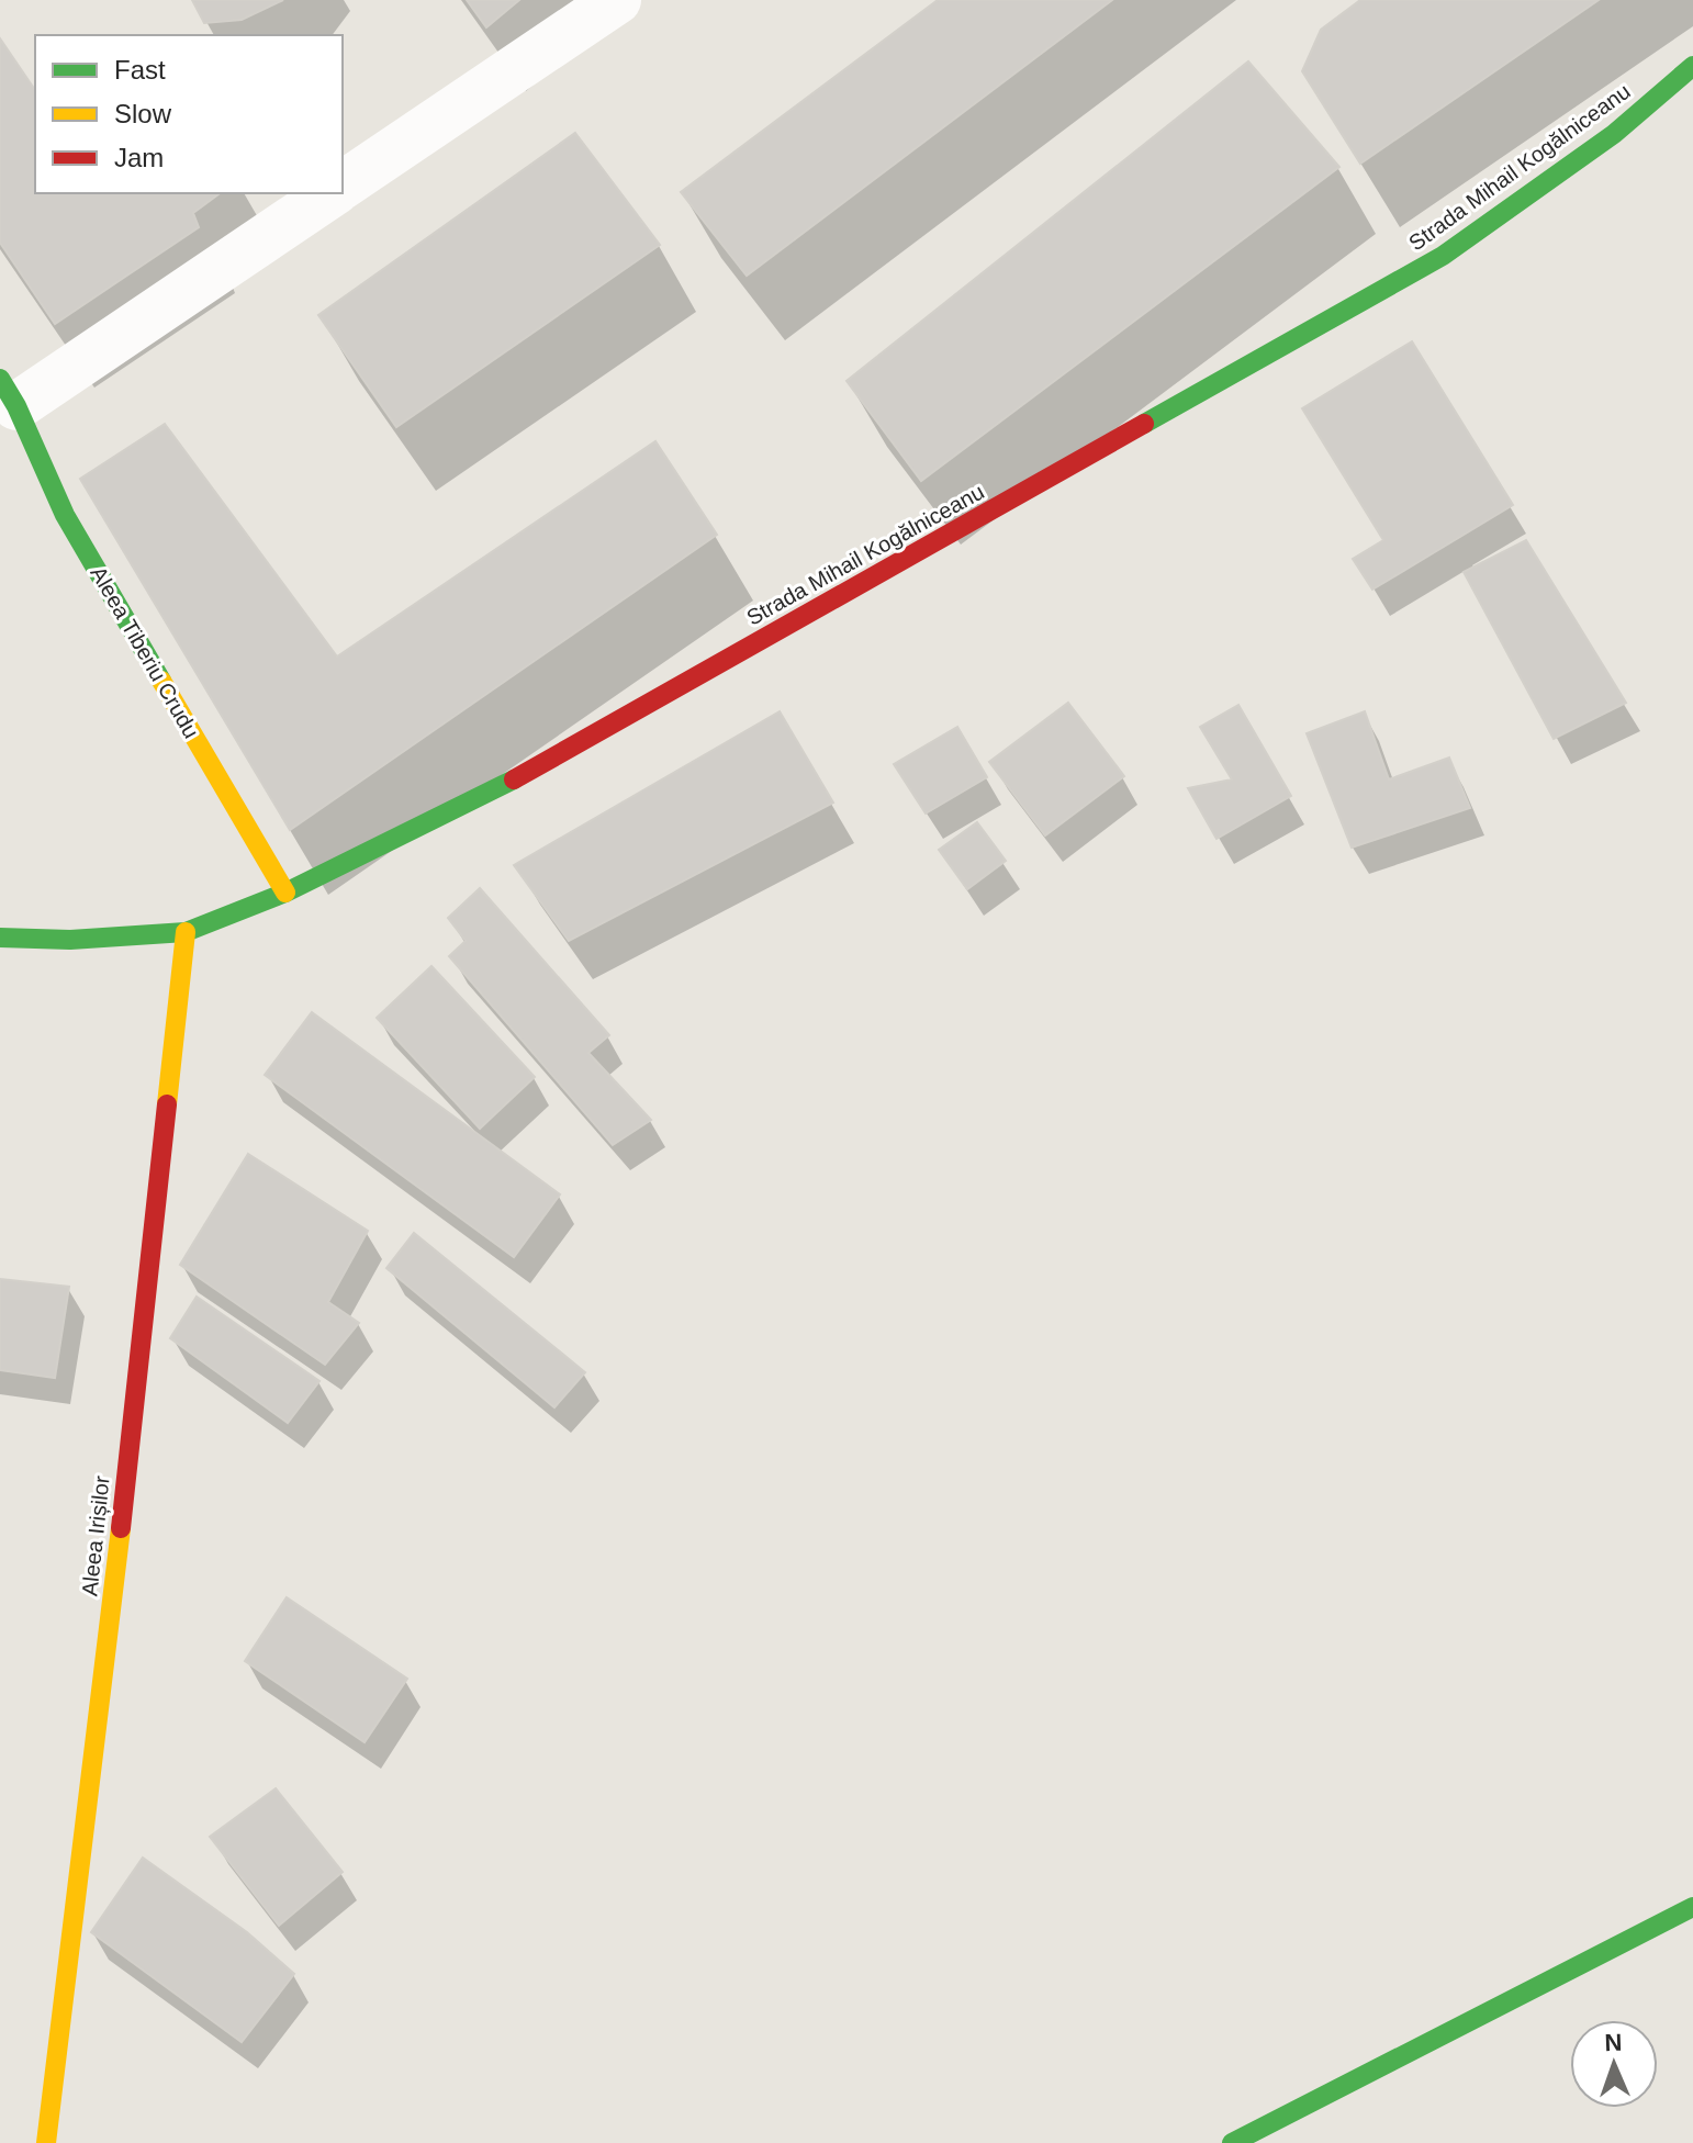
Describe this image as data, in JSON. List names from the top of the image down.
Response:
{
  "streets": {
    "street": ["Strada Mihail Kogălniceanu", "Aleea Tiberiu Crudu", "Aleea Irișilor"]
  },
  "crossings": [
    ["Strada Mihail Kogălniceanu", "Aleea Tiberiu Crudu"],
    ["Strada Mihail Kogălniceanu", "Aleea Irișilor"]
  ],
  "legend": ["Fast", "Slow", "Jam"],
  "north": "top"
}
